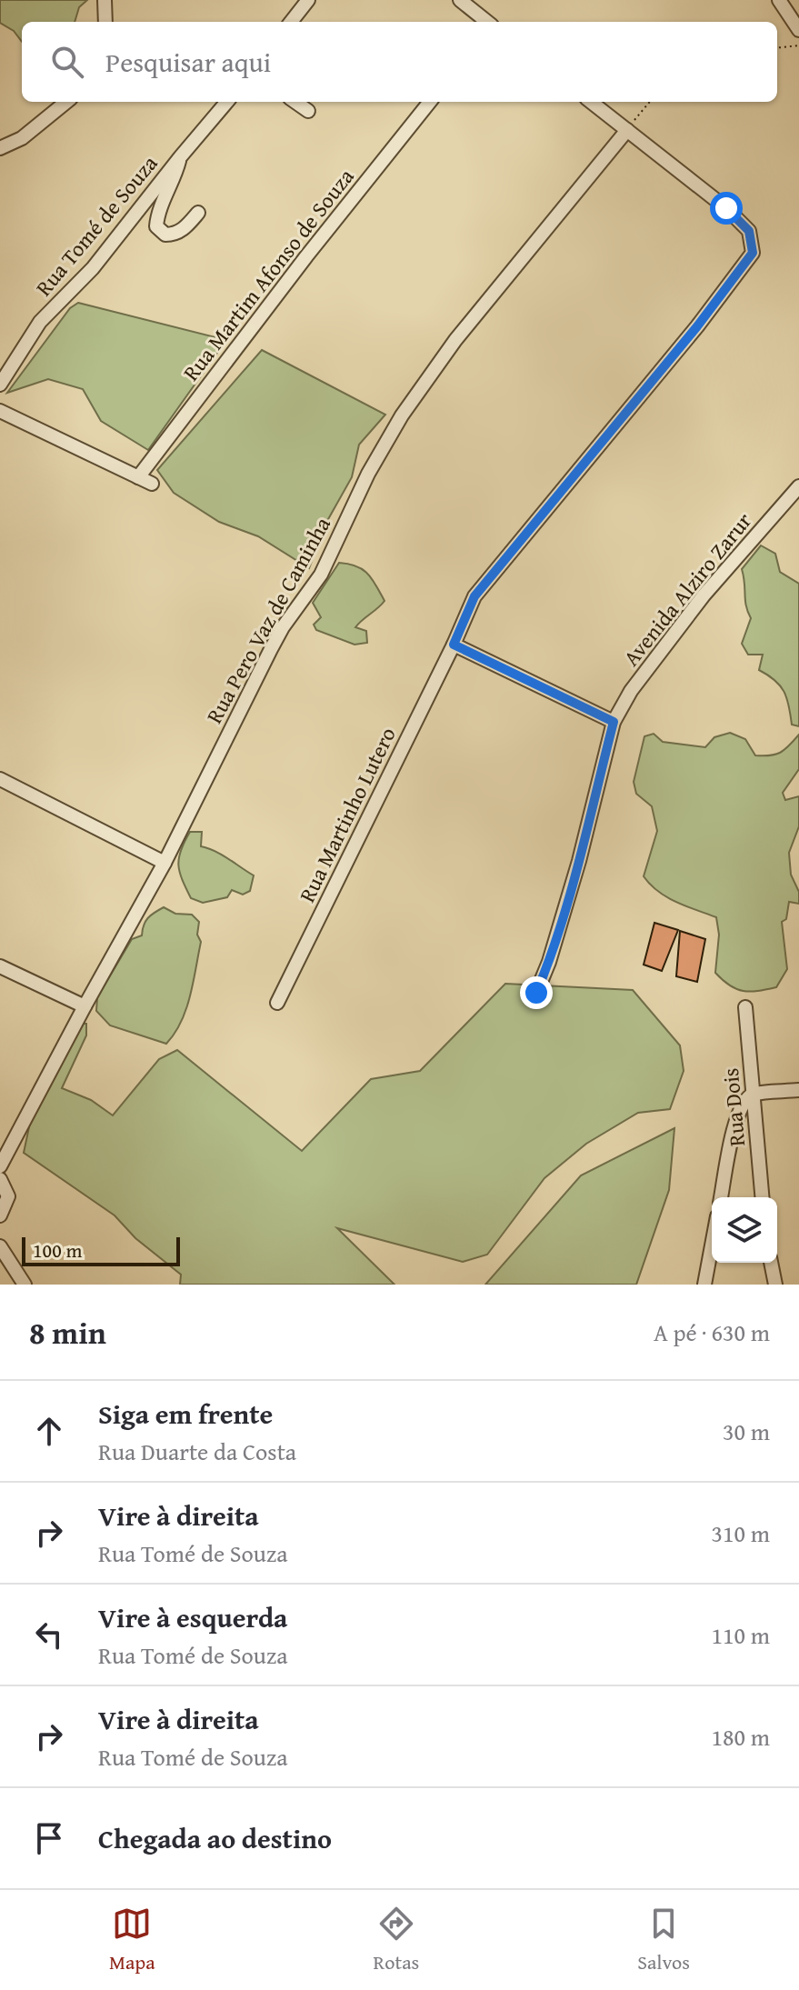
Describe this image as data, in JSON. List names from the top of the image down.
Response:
{
  "streets": {
    "street": [
      "Rua Tomé de Souza",
      "Rua Martim Afonso de Souza",
      "Avenida Alziro Zarur",
      "Rua Pero Vaz de Caminha",
      "Rua Martinho Lutero",
      "Rua Dois"
    ]
  },
  "scale_bar": "100 m",
  "page": {
    "search": "Pesquisar aqui",
    "scale": "100 m",
    "heading": ["8 min", "A pé · 630 m"],
    "list": [
      ["Siga em frente", "Rua Duarte da Costa", "30 m"],
      ["Vire à direita", "Rua Tomé de Souza", "310 m"],
      ["Vire à esquerda", "Rua Tomé de Souza", "110 m"],
      ["Vire à direita", "Rua Tomé de Souza", "180 m"],
      "Chegada ao destino"
    ],
    "nav": ["Mapa", "Rotas", "Salvos"]
  }
}
